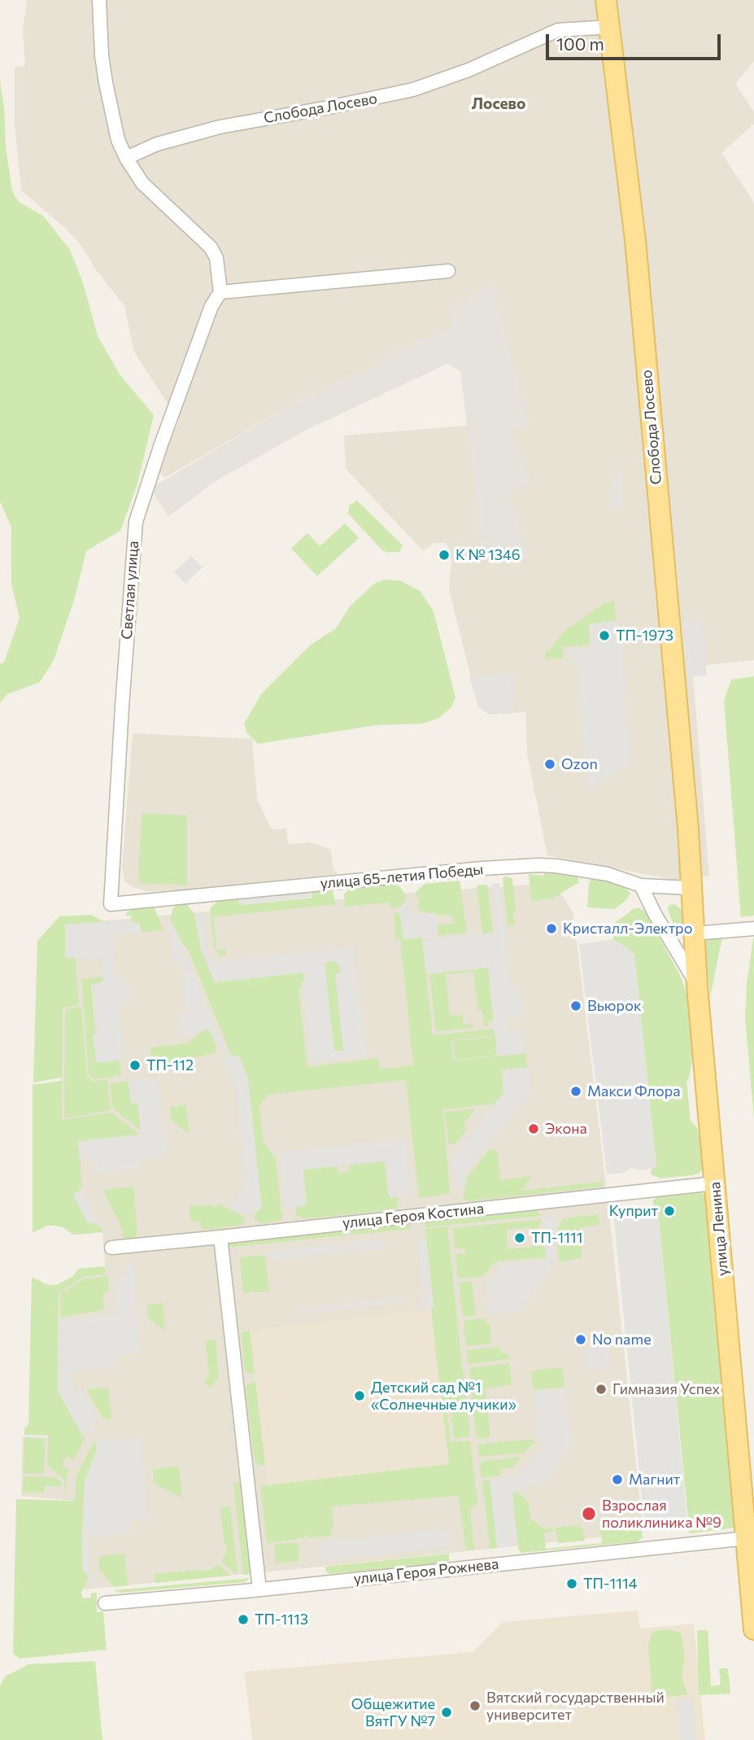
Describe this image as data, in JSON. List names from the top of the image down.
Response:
{
  "streets": {
    "main road": ["Слобода Лосево", "улица Ленина"],
    "street": [
      "Светлая улица",
      "улица 65-летия Победы",
      "улица Героя Костина",
      "улица Героя Рожнева"
    ]
  },
  "crossings": [
    ["Слобода Лосево", "улица Ленина"],
    ["Светлая улица", "улица 65-летия Победы"],
    ["улица 65-летия Победы", "улица Ленина"],
    ["улица Героя Костина", "улица Ленина"],
    ["улица Ленина", "улица Героя Рожнева"]
  ],
  "districts": ["Лосево"],
  "places": [
    "К № 1346",
    "ТП-1973",
    "Ozon",
    "Кристалл-Электро",
    "Вьюрок",
    "ТП-112",
    "Макси Флора",
    "Экона",
    "Куприт",
    "ТП-1111",
    "No name",
    "Гимназия Успех",
    "Детский сад №1 «Солнечные лучики»",
    "Магнит",
    "Взрослая поликлиника №9",
    "ТП-1114",
    "ТП-1113",
    "Вятский государственный университет",
    "Общежитие ВятГУ №7"
  ],
  "scale_bar": "100 m"
}
